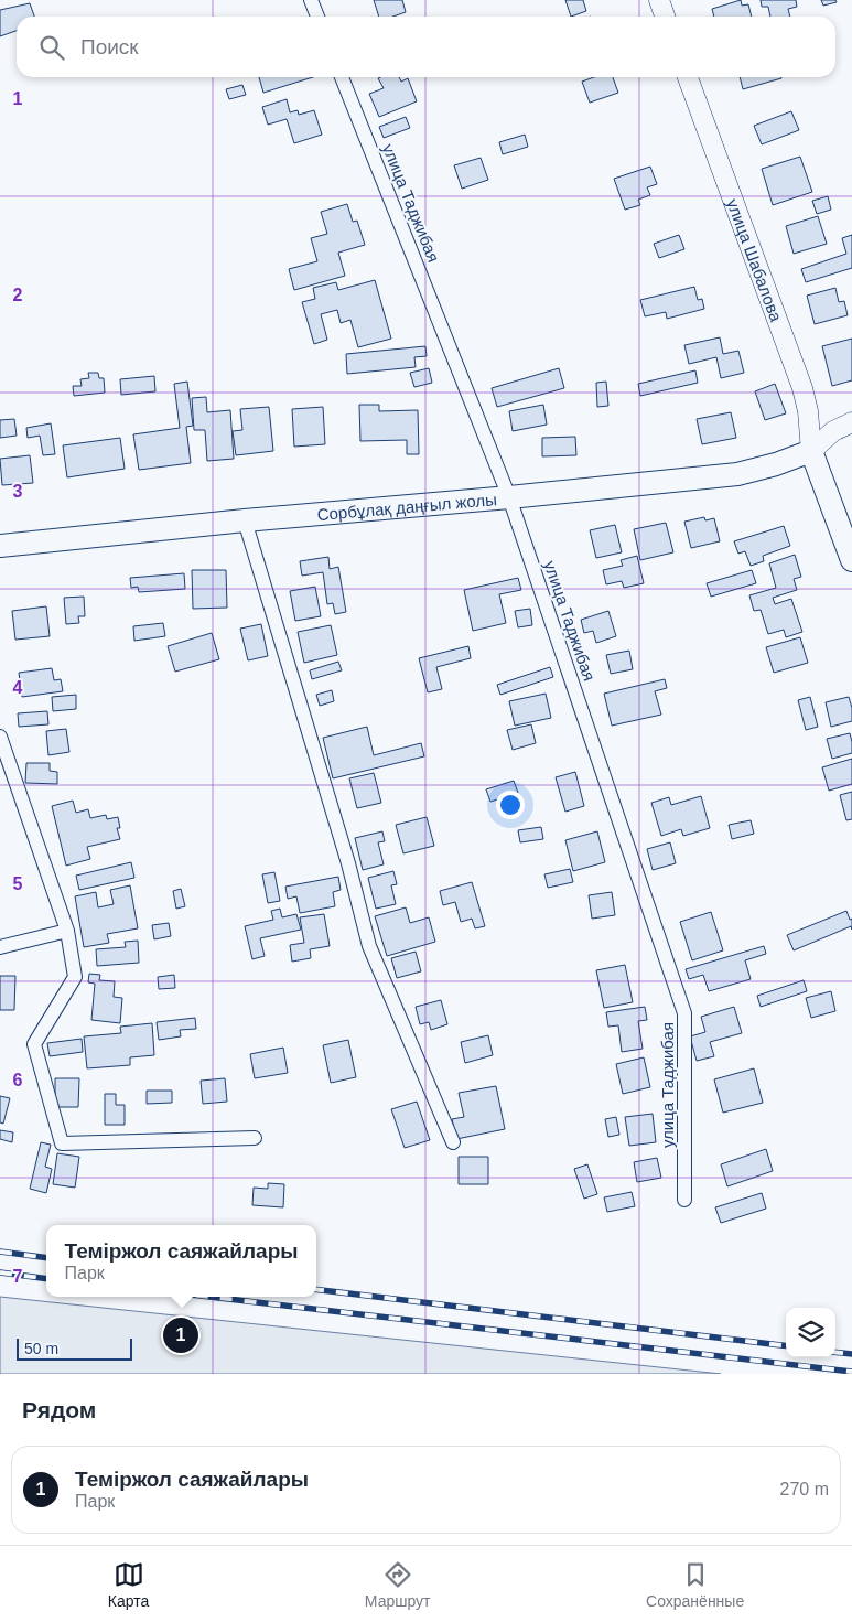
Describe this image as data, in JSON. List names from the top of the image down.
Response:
{
  "streets": {
    "main road": ["Сорбұлақ даңғыл жолы"],
    "street": ["улица Таджибая", "улица Шабалова"]
  },
  "crossings": [
    ["улица Таджибая", "Сорбұлақ даңғыл жолы"],
    ["улица Шабалова", "Сорбұлақ даңғыл жолы"]
  ],
  "scale_bar": "50 m",
  "page": {
    "search": "Поиск",
    "popup": ["Теміржол саяжайлары", "Парк"],
    "pins": "1",
    "scale": "50 m",
    "heading": "Рядом",
    "list": [
      {
        "mark": "1",
        "name": "Теміржол саяжайлары",
        "note": "Парк",
        "value": "270 m"
      }
    ],
    "nav": ["Карта", "Маршрут", "Сохранённые"]
  },
  "grid": {
    "rows": [
      "1",
      "2",
      "3",
      "4",
      "5",
      "6",
      "7"
    ]
  }
}
